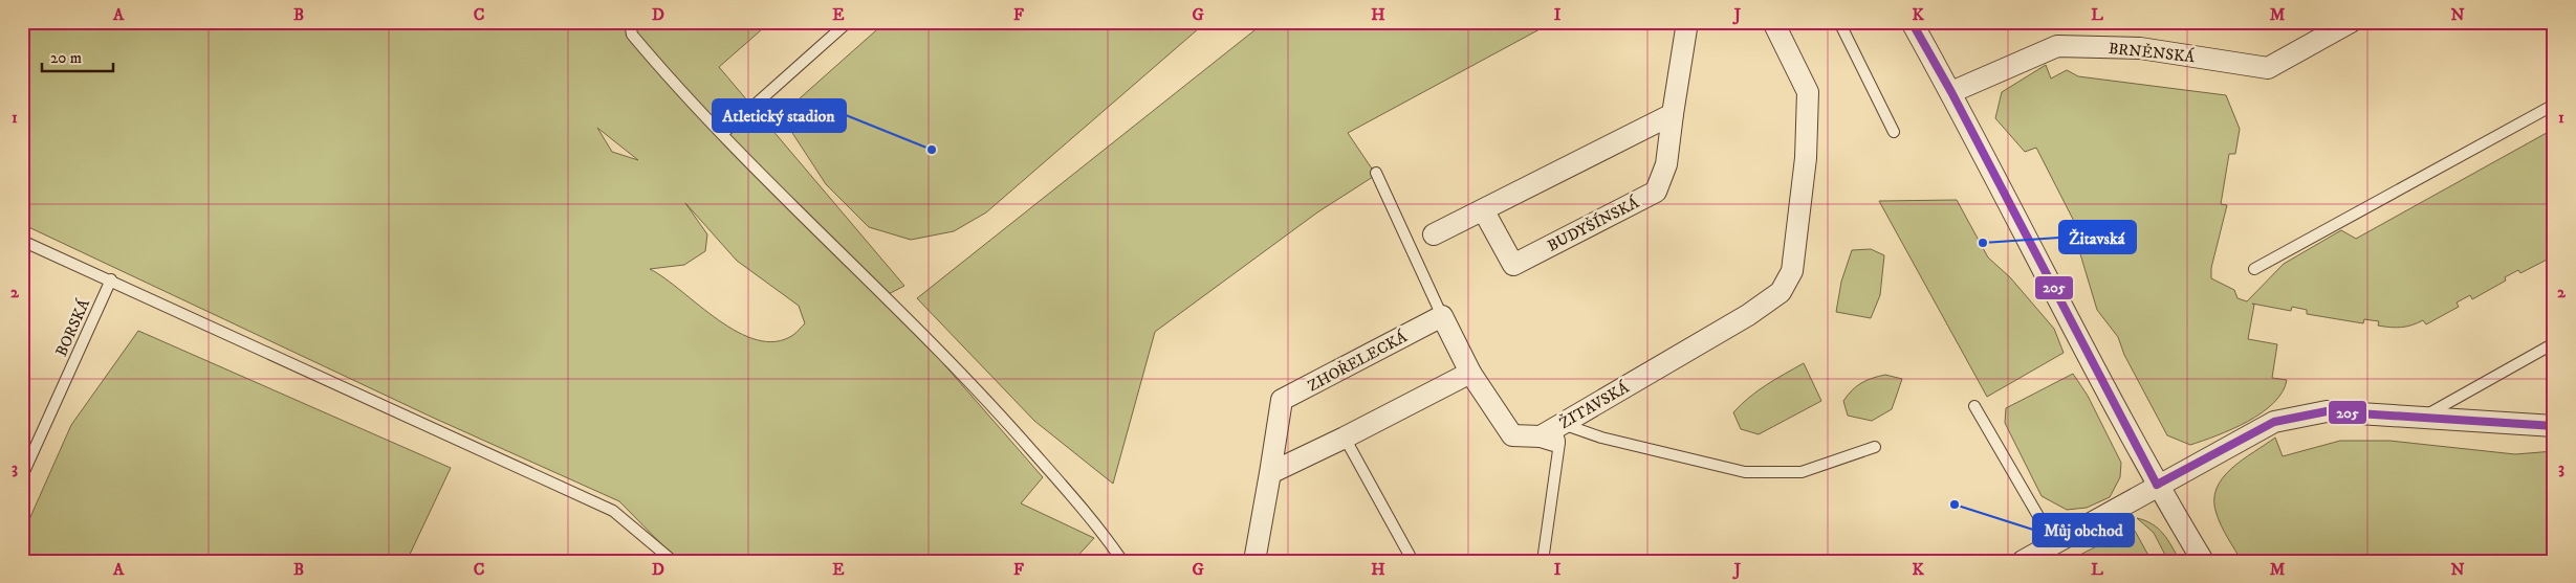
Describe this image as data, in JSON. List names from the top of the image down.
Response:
{
  "streets": {
    "street": [
      "BRNĚNSKÁ",
      "BUDYŠÍNSKÁ",
      "ZHOŘELECKÁ",
      "ŽITAVSKÁ"
    ],
    "lane": ["BORSKÁ"]
  },
  "places": ["Atletický stadion", "Žitavská", "Můj obchod"],
  "lines": ["transit line 205"],
  "scale_bar": "20 m",
  "grid": {
    "columns": [
      "A",
      "B",
      "C",
      "D",
      "E",
      "F",
      "G",
      "H",
      "I",
      "J",
      "K",
      "L",
      "M",
      "N"
    ],
    "rows": ["1", "2", "3"]
  }
}
